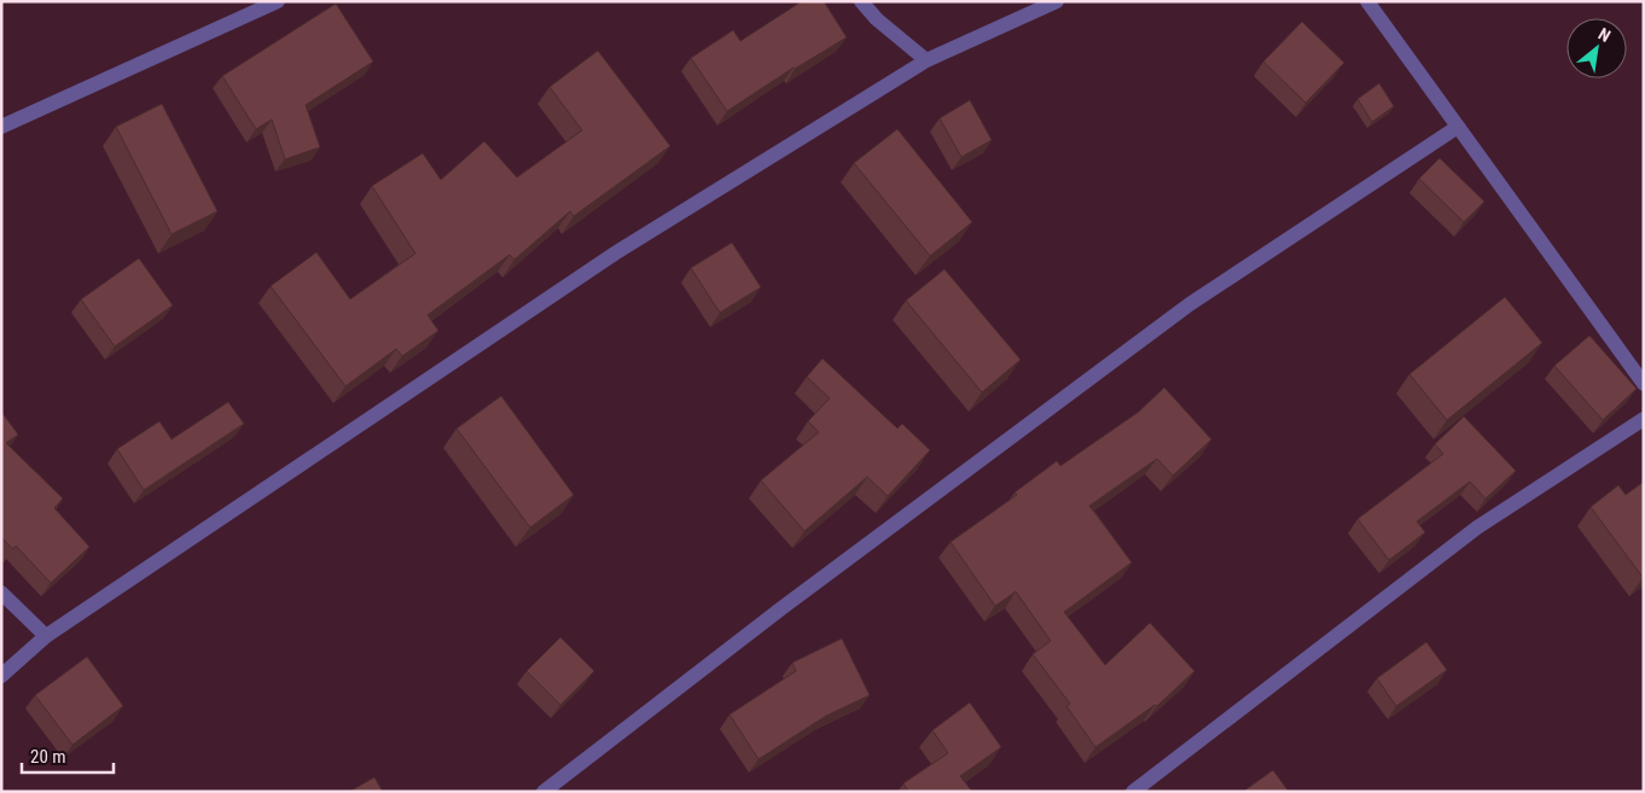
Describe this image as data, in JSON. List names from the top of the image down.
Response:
{
  "scale_bar": "20 m",
  "north": "top right"
}
